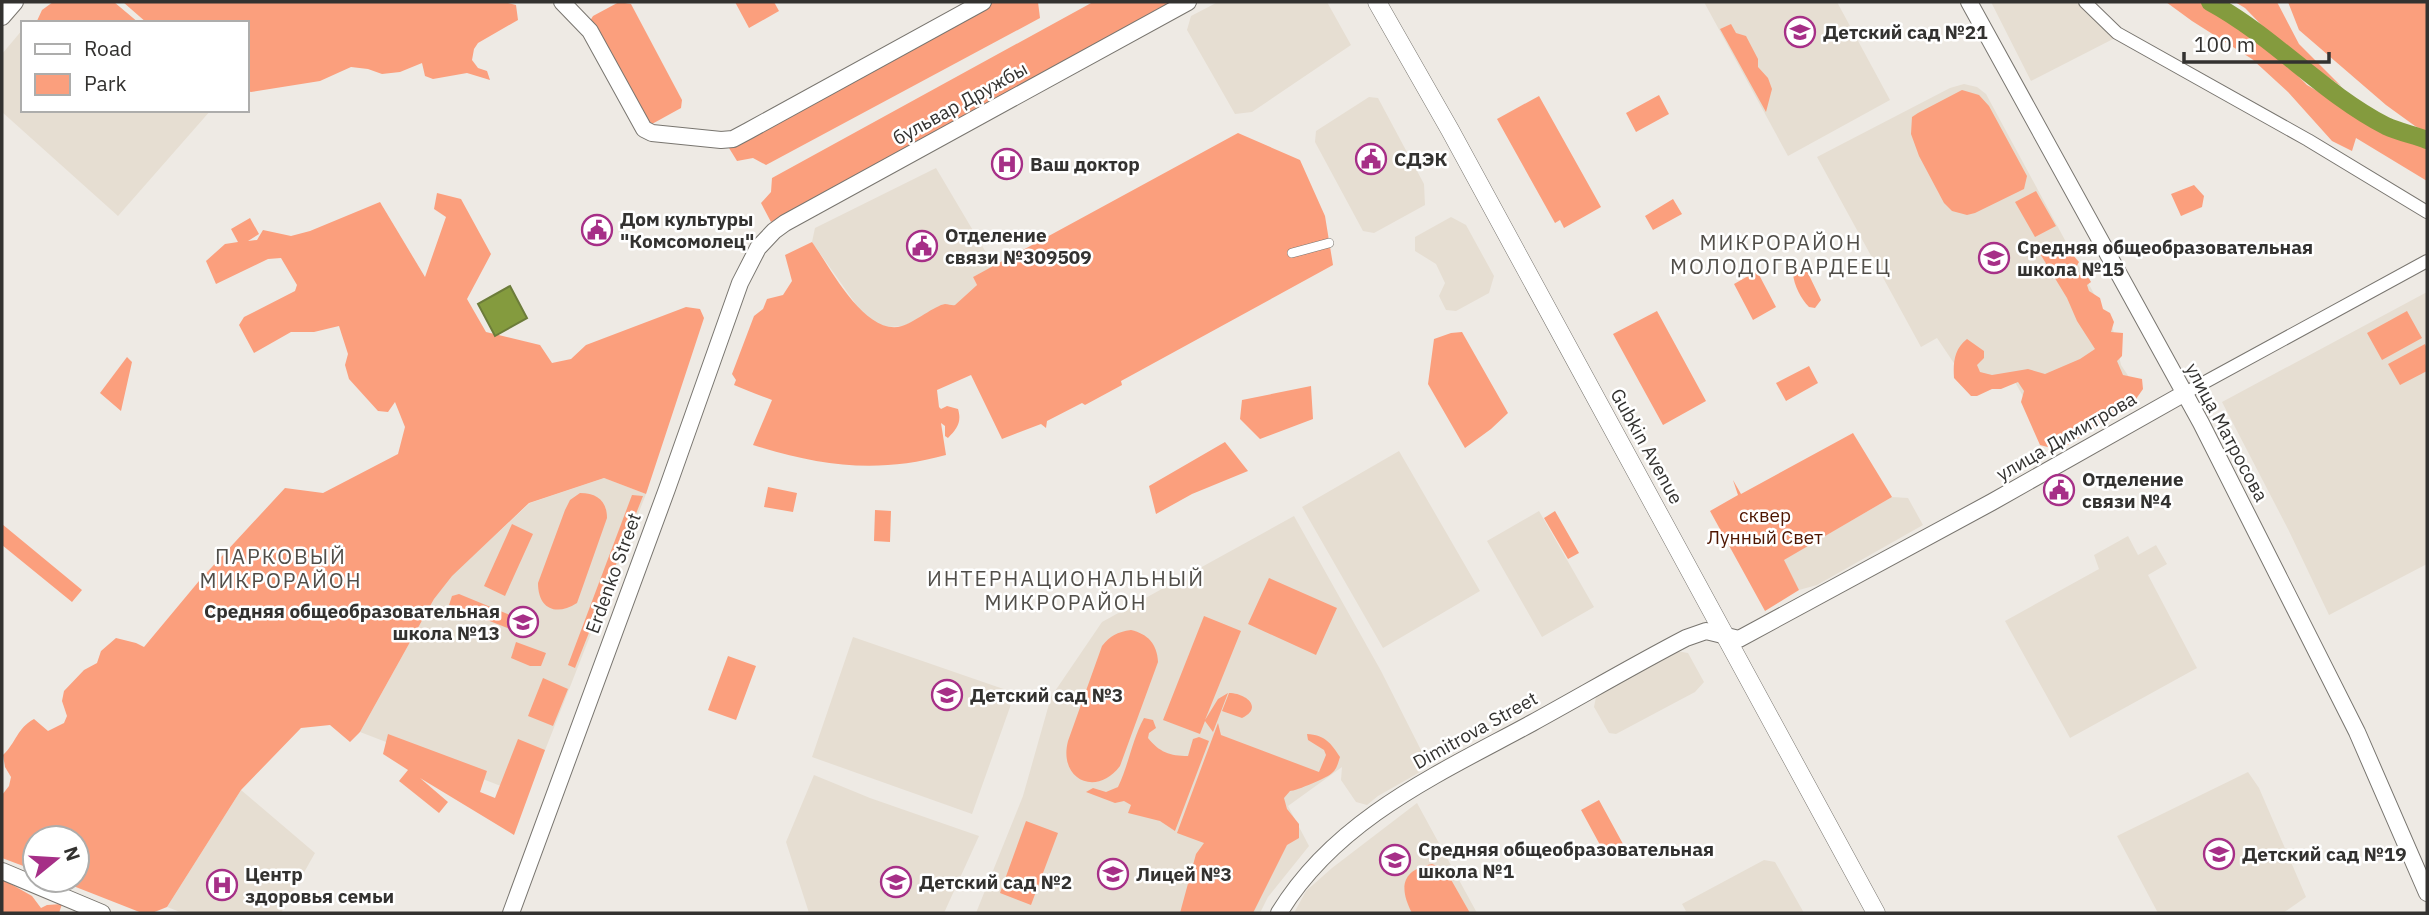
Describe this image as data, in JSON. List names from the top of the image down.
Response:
{
  "streets": {
    "main road": [
      "бульвар Дружбы",
      "улица Матросова",
      "улица Димитрова",
      "Gubkin Avenue",
      "Erdenko Street",
      "Dimitrova Street"
    ]
  },
  "crossings": [
    ["бульвар Дружбы", "Erdenko Street"],
    ["улица Матросова", "улица Димитрова"],
    ["улица Димитрова", "Gubkin Avenue"],
    ["улица Димитрова", "Dimitrova Street"],
    ["Gubkin Avenue", "Dimitrova Street"]
  ],
  "districts": ["МИКРОРАЙОН МОЛОДОГВАРДЕЕЦ", "ПАРКОВЫЙ МИКРОРАЙОН", "ИНТЕРНАЦИОНАЛЬНЫЙ МИКРОРАЙОН"],
  "parks": ["сквер Лунный Свет"],
  "places": {
    "school or university": [
      "Детский сад №21",
      "Средняя общеобразовательная школа №15",
      "Средняя общеобразовательная школа №13",
      "Детский сад №3",
      "Детский сад №19",
      "Средняя общеобразовательная школа №1",
      "Лицей №3",
      "Детский сад №2"
    ],
    "public building": [
      "СДЭК",
      "Дом культуры \"Комсомолец\"",
      "Отделение связи №309509",
      "Отделение связи №4"
    ],
    "hospital": ["Ваш доктор", "Центр здоровья семьи"]
  },
  "legend": ["Road", "Park"],
  "scale_bar": "100 m",
  "north": "right"
}
